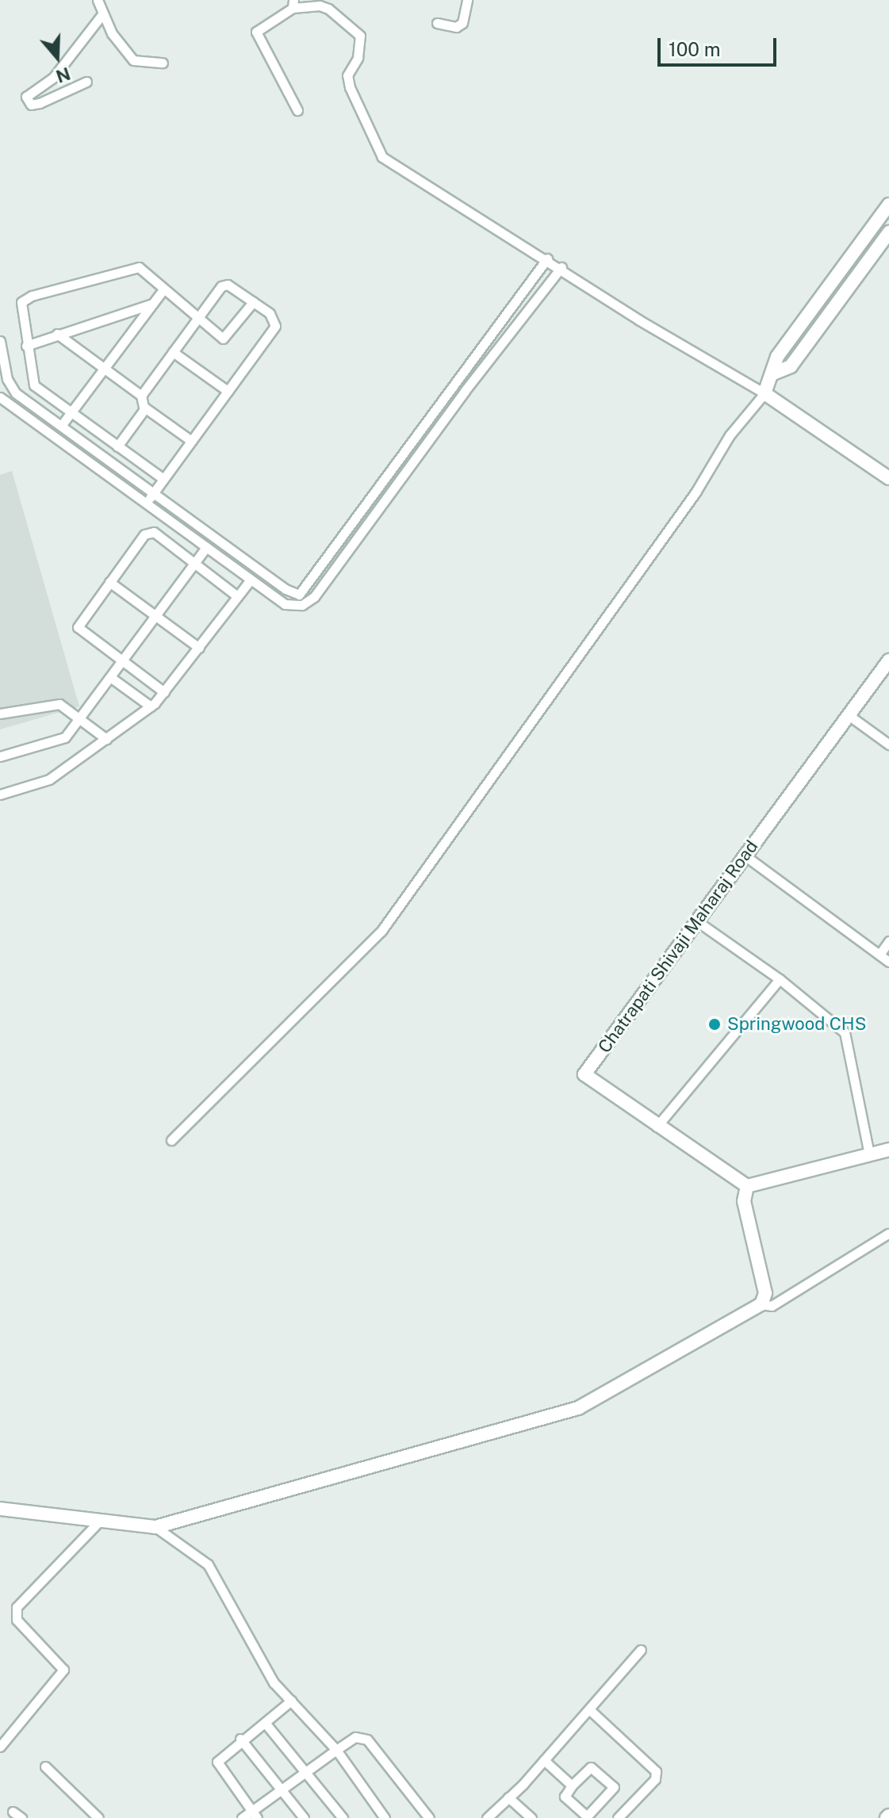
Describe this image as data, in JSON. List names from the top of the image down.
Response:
{
  "streets": {
    "street": ["Chatrapati Shivaji Maharaj Road"]
  },
  "places": ["Springwood CHS"],
  "scale_bar": "100 m",
  "north": "bottom"
}
